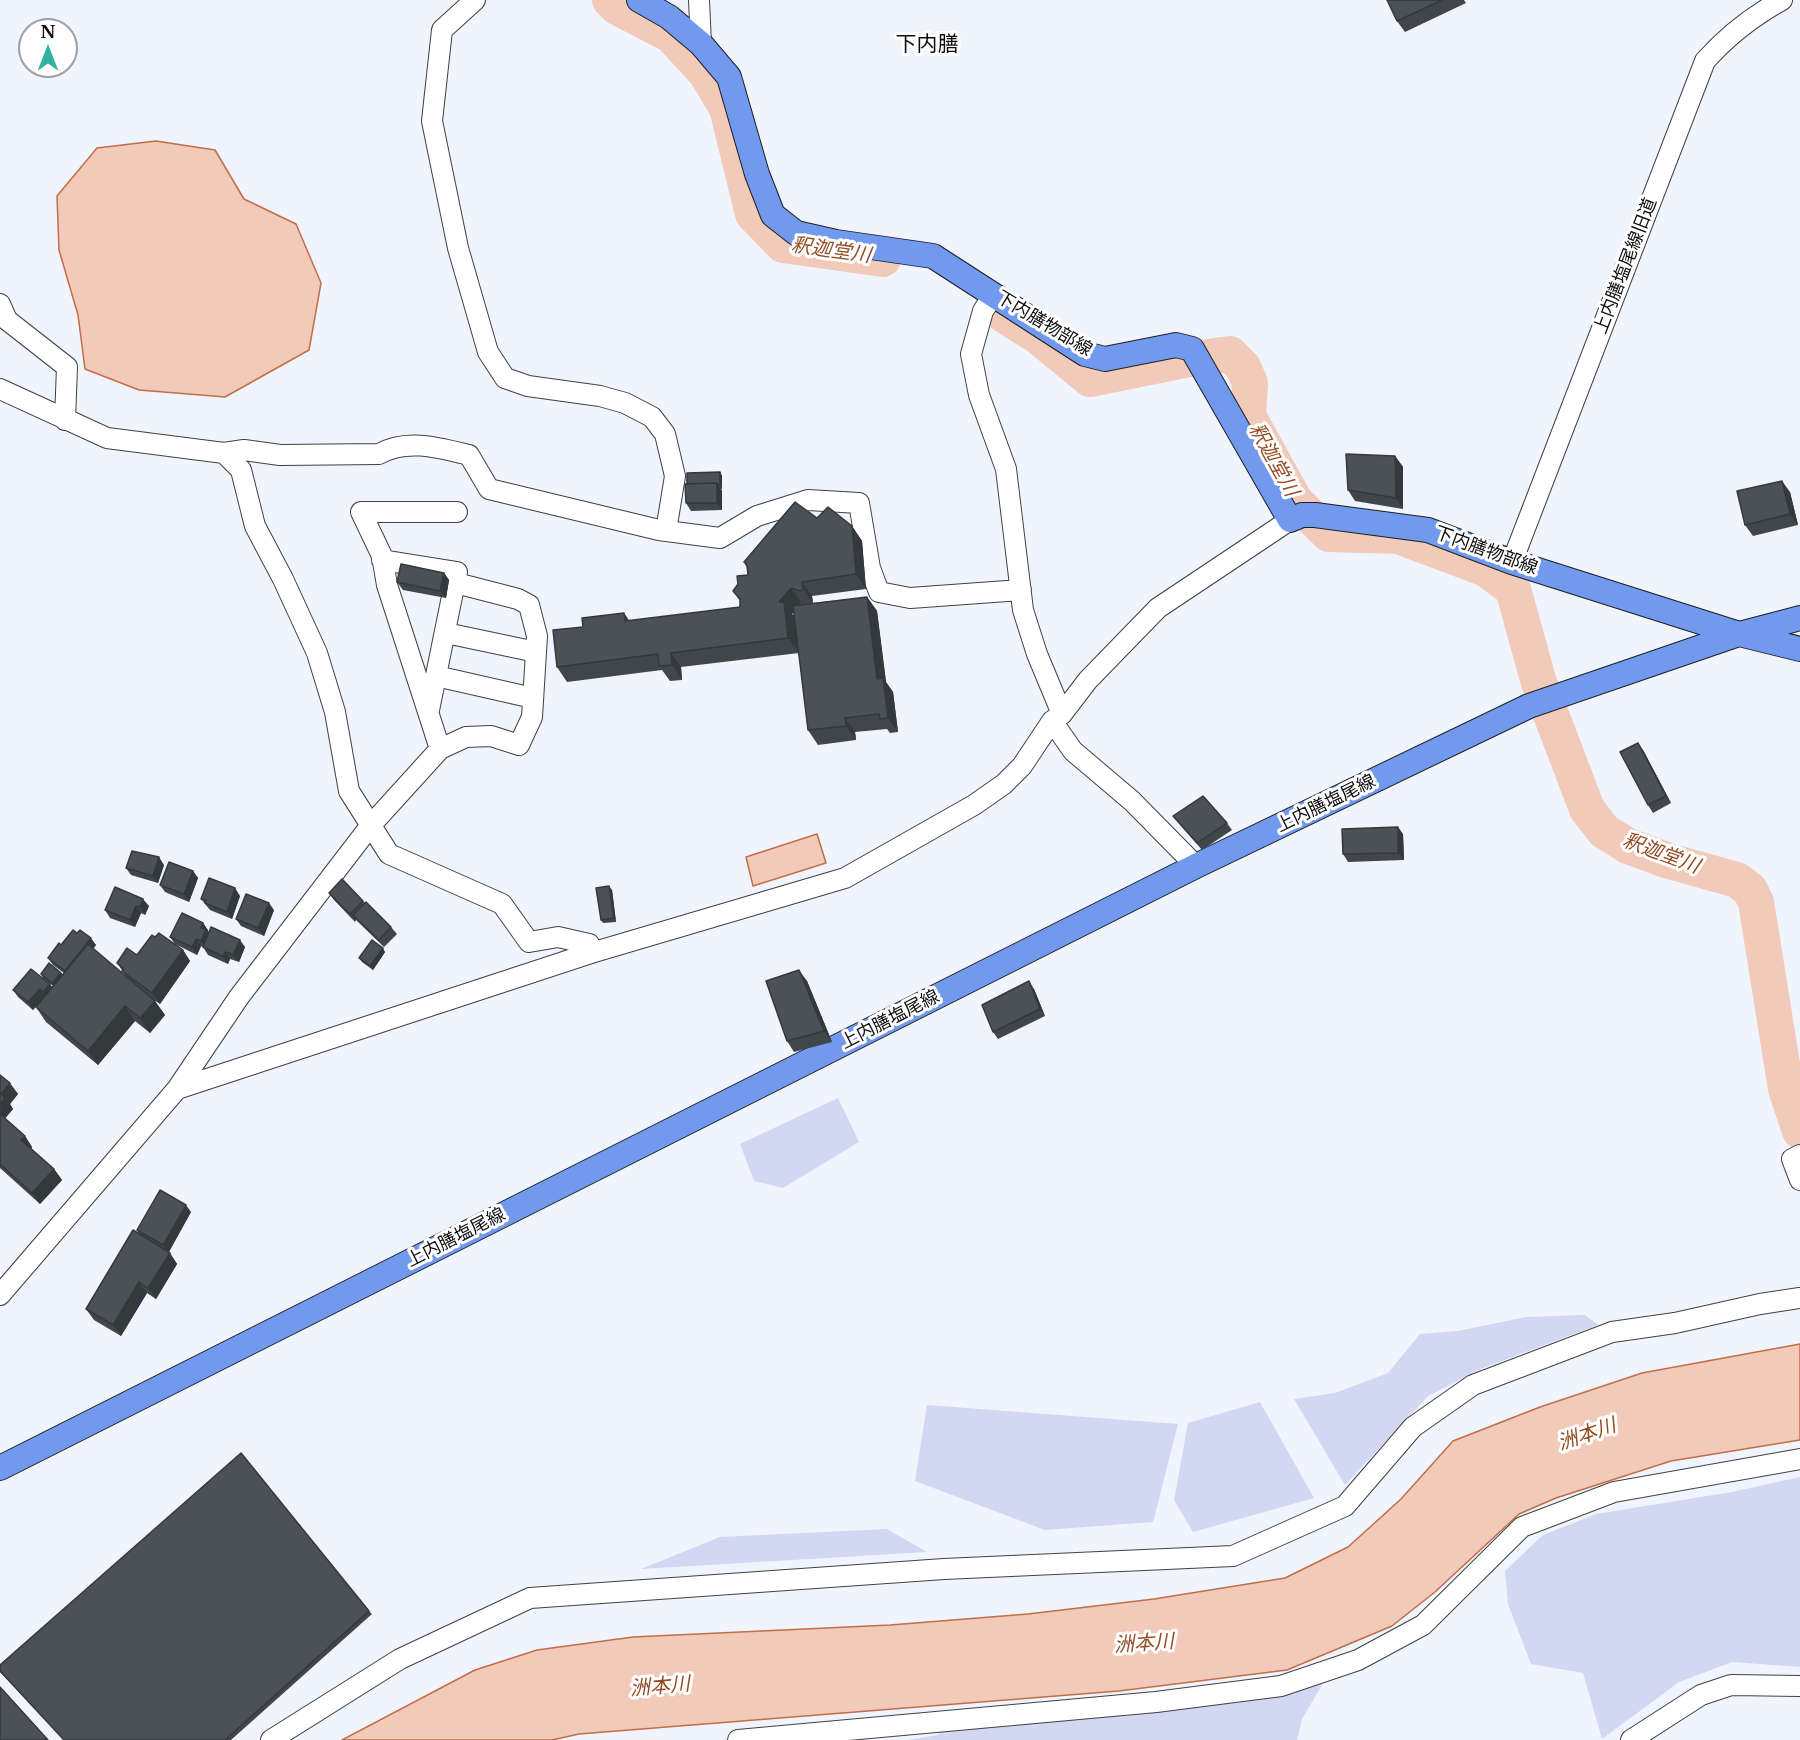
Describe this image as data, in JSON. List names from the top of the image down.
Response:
{
  "streets": {
    "main road": ["下内膳物部線", "上内膳塩尾線"],
    "street": ["上内膳塩尾線旧道"]
  },
  "crossings": [
    ["上内膳塩尾線旧道", "下内膳物部線"],
    ["下内膳物部線", "上内膳塩尾線"]
  ],
  "districts": ["下内膳"],
  "water": ["釈迦堂川", "洲本川"],
  "north": "top"
}
